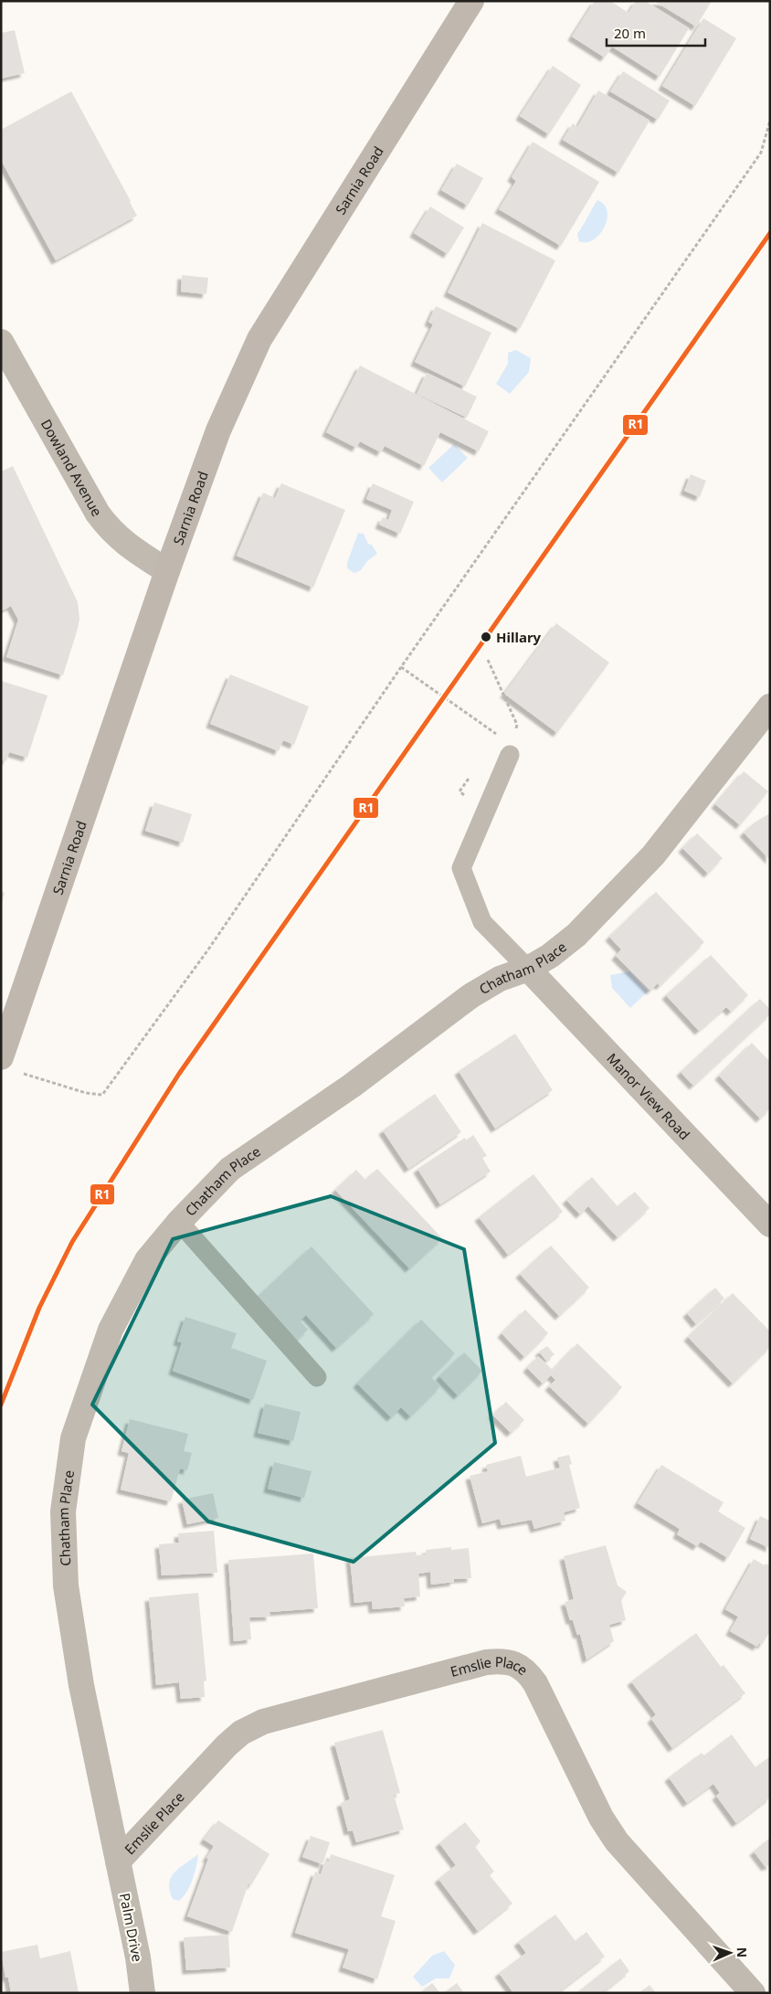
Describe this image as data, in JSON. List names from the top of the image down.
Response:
{
  "streets": {
    "main road": ["Sarnia Road"],
    "street": [
      "Dowland Avenue",
      "Chatham Place",
      "Manor View Road",
      "Emslie Place",
      "Palm Drive"
    ]
  },
  "crossings": [
    ["Sarnia Road", "Dowland Avenue"],
    ["Chatham Place", "Manor View Road"],
    ["Chatham Place", "Emslie Place"],
    ["Chatham Place", "Palm Drive"],
    ["Emslie Place", "Palm Drive"]
  ],
  "places": ["Hillary"],
  "lines": ["transit line R1"],
  "scale_bar": "20 m",
  "north": "right"
}
